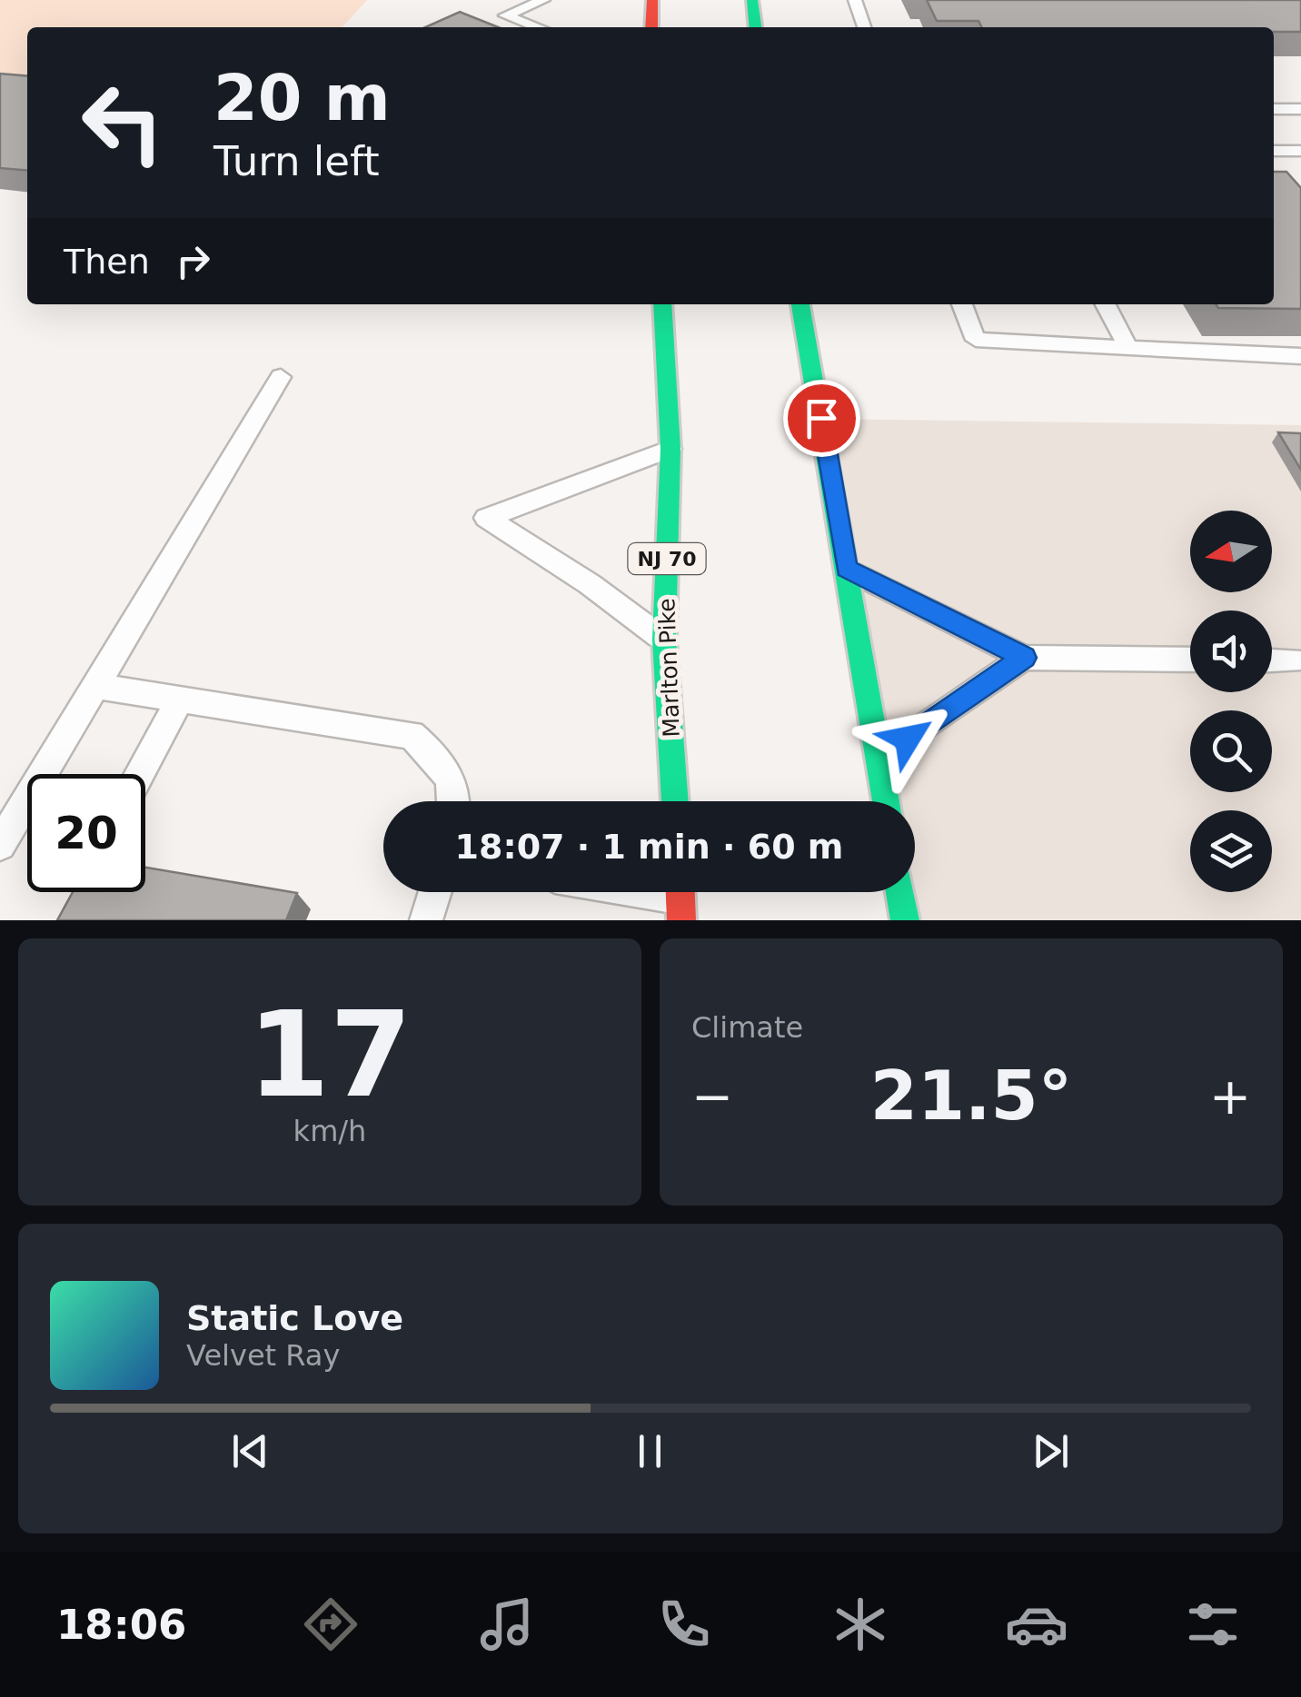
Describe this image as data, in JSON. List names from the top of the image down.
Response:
{
  "streets": {
    "highway": ["NJ 70", "Marlton Pike"]
  },
  "north": "left",
  "page": {
    "turn": ["20 m", "Turn left"],
    "then": "Then",
    "limit": "20",
    "trip": "18:07 · 1 min · 60 m",
    "tile": [
      ["17", "km/h"],
      "Climate"
    ],
    "heat": ["−", "21.5°", "+"],
    "song": ["Static Love", "Velvet Ray"],
    "tabs": "18:06"
  }
}
